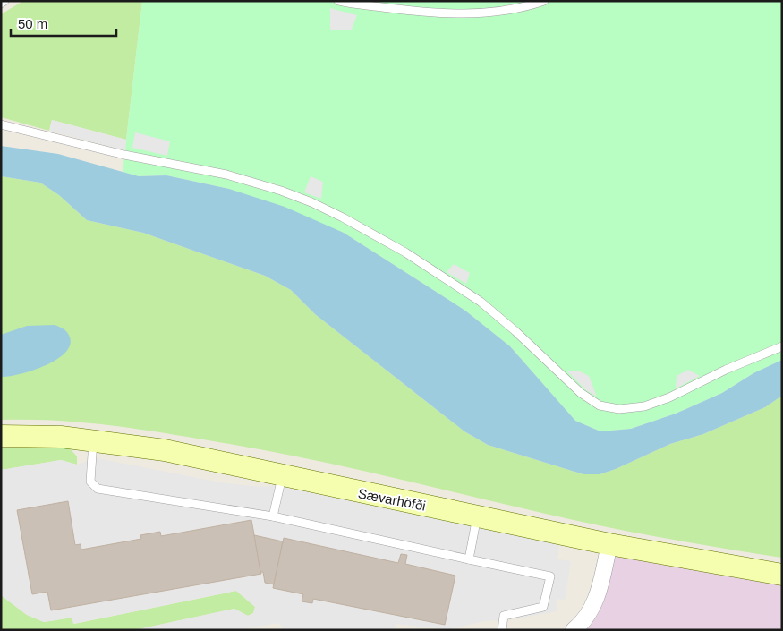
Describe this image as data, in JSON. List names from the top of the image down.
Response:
{
  "streets": {
    "street": ["Sævarhöfði"]
  },
  "scale_bar": "50 m"
}
